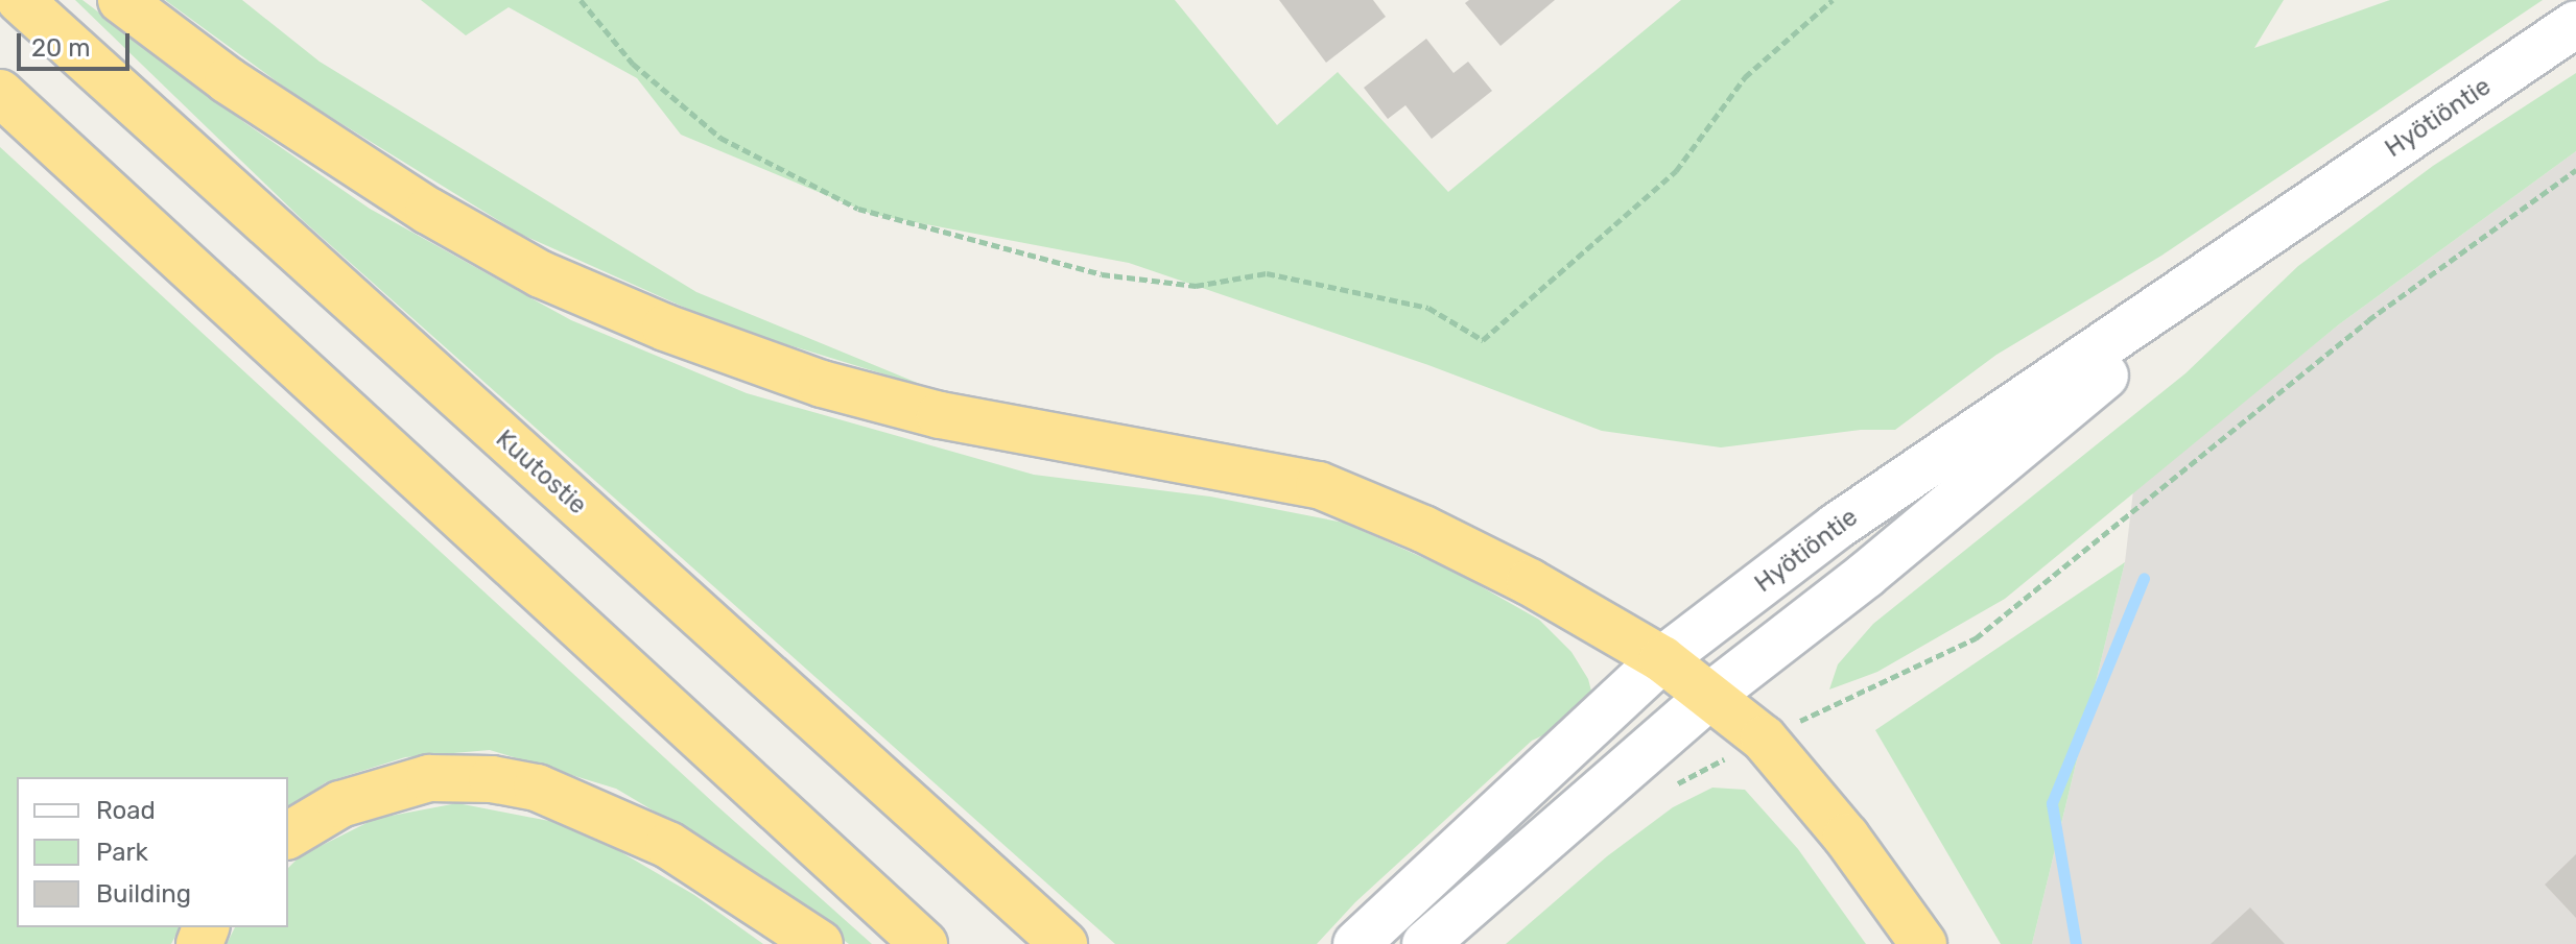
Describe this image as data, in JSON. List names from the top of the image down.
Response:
{
  "streets": {
    "highway": ["Kuutostie"],
    "main road": ["Hyötiöntie"]
  },
  "legend": ["Road", "Park", "Building"],
  "scale_bar": "20 m"
}
